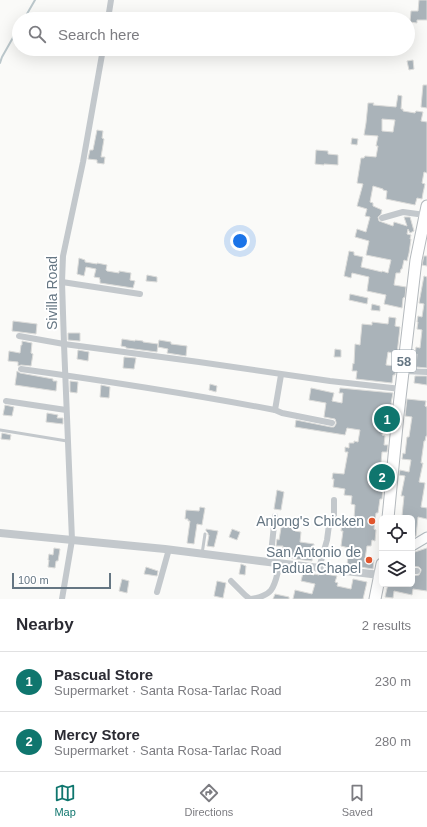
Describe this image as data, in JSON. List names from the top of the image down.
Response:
{
  "streets": {
    "highway": ["58"],
    "street": ["Sivilla Road"]
  },
  "places": ["Anjong's Chicken", "San Antonio de Padua Chapel"],
  "scale_bar": "100 m",
  "page": {
    "search": "Search here",
    "pins": ["1", "2"],
    "scale": "100 m",
    "heading": ["Nearby", "2 results"],
    "list": [
      {
        "mark": "1",
        "name": "Pascual Store",
        "note": "Supermarket · Santa Rosa-Tarlac Road",
        "value": "230 m"
      },
      {
        "mark": "2",
        "name": "Mercy Store",
        "note": "Supermarket · Santa Rosa-Tarlac Road",
        "value": "280 m"
      }
    ],
    "nav": ["Map", "Directions", "Saved"]
  }
}
